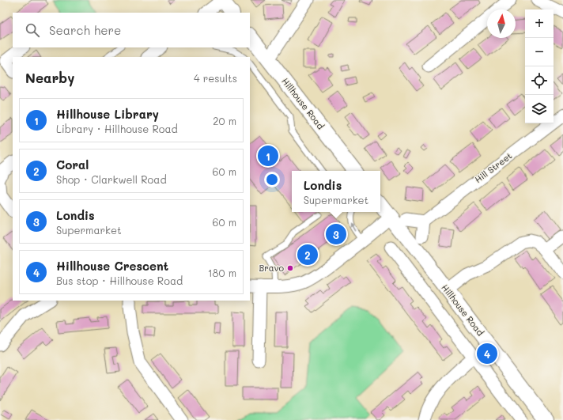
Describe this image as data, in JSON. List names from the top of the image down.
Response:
{
  "streets": {
    "street": ["Hillhouse Road", "Hill Street"]
  },
  "places": ["Bravo"],
  "north": "top",
  "page": {
    "map_buttons": ["+", "−"],
    "search": "Search here",
    "heading": ["Nearby", "4 results"],
    "list": [
      {
        "mark": "1",
        "name": "Hillhouse Library",
        "note": "Library · Hillhouse Road",
        "value": "20 m"
      },
      {
        "mark": "2",
        "name": "Coral",
        "note": "Shop · Clarkwell Road",
        "value": "60 m"
      },
      {
        "mark": "3",
        "name": "Londis",
        "note": "Supermarket",
        "value": "60 m"
      },
      {
        "mark": "4",
        "name": "Hillhouse Crescent",
        "note": "Bus stop · Hillhouse Road",
        "value": "180 m"
      }
    ],
    "pins": [
      "1",
      "3",
      "2",
      "4"
    ],
    "popup": ["Londis", "Supermarket"]
  }
}
